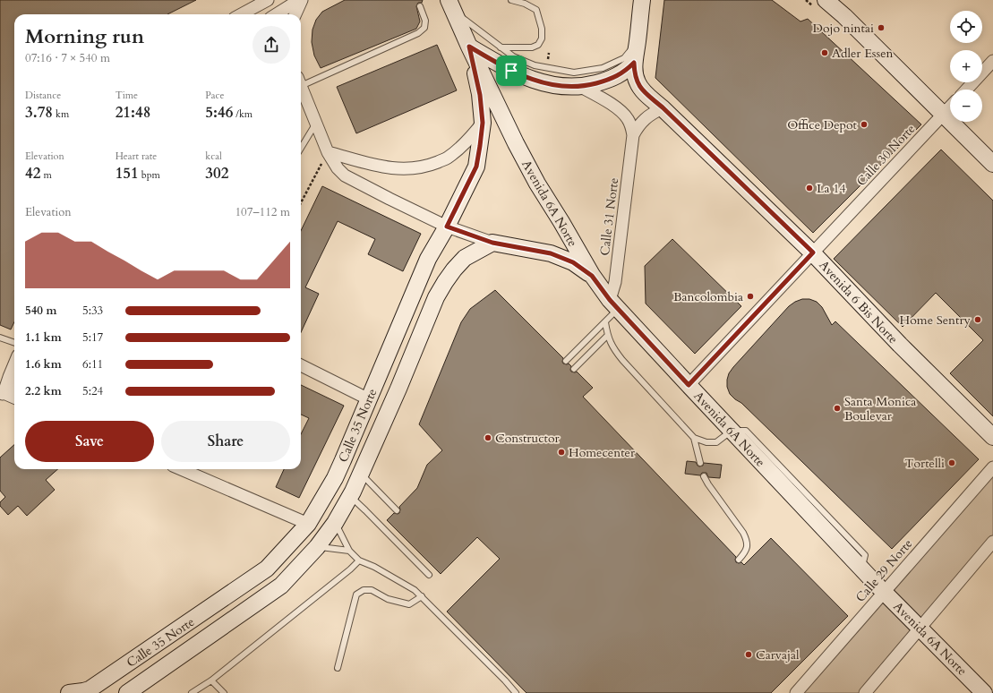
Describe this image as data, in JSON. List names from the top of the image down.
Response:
{
  "streets": {
    "street": [
      "Calle 30 Norte",
      "Avenida 6A Norte",
      "Calle 31 Norte",
      "Avenida 6 Bis Norte",
      "Calle 35 Norte",
      "Calle 29 Norte"
    ]
  },
  "crossings": [
    ["Calle 30 Norte", "Avenida 6A Norte"],
    ["Calle 30 Norte", "Avenida 6 Bis Norte"],
    ["Avenida 6A Norte", "Calle 31 Norte"],
    ["Avenida 6A Norte", "Calle 35 Norte"],
    ["Avenida 6A Norte", "Calle 29 Norte"]
  ],
  "places": [
    "Dojo nintai",
    "Adler Essen",
    "Office Depot",
    "La 14",
    "Bancolombia",
    "Home Sentry",
    "Santa Monica Boulevar",
    "Constructor",
    "Homecenter",
    "Tortelli",
    "Carvajal"
  ],
  "page": {
    "map_buttons": ["+", "−"],
    "heading": ["Morning run", "07:16 · 7 × 540 m"],
    "stats": [
      ["Distance", "3.78 km"],
      ["Time", "21:48"],
      ["Pace", "5:46 /km"],
      ["Elevation", "42 m"],
      ["Heart rate", "151 bpm"],
      ["kcal", "302"]
    ],
    "chart": ["Elevation", "107–112 m"],
    "list": [
      {
        "name": "540 m",
        "note": "5:33"
      },
      {
        "name": "1.1 km",
        "note": "5:17"
      },
      {
        "name": "1.6 km",
        "note": "6:11"
      },
      {
        "name": "2.2 km",
        "note": "5:24"
      }
    ],
    "buttons": ["Save", "Share"]
  }
}
